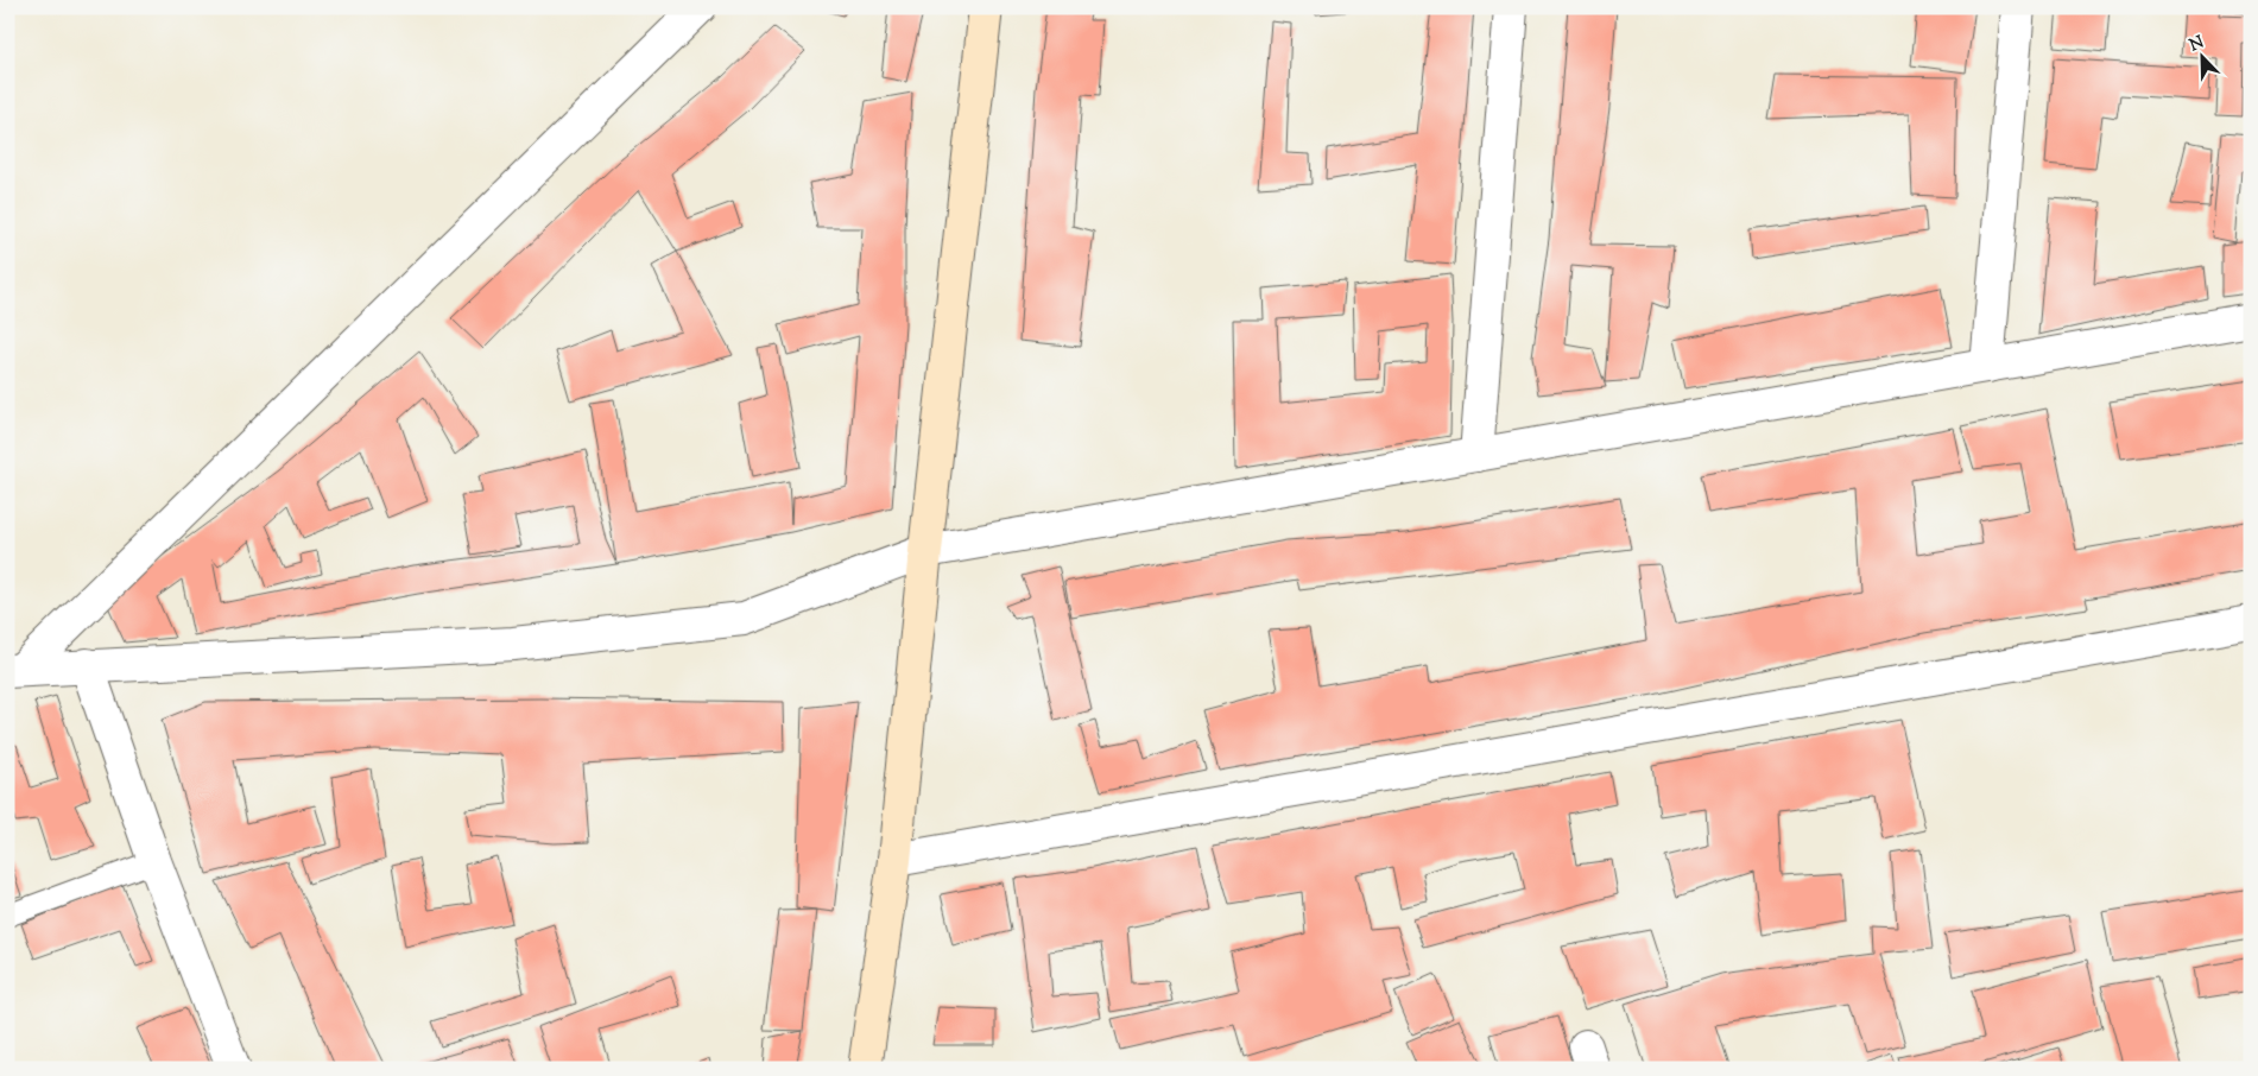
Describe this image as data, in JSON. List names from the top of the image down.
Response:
{
  "north": "top left"
}
